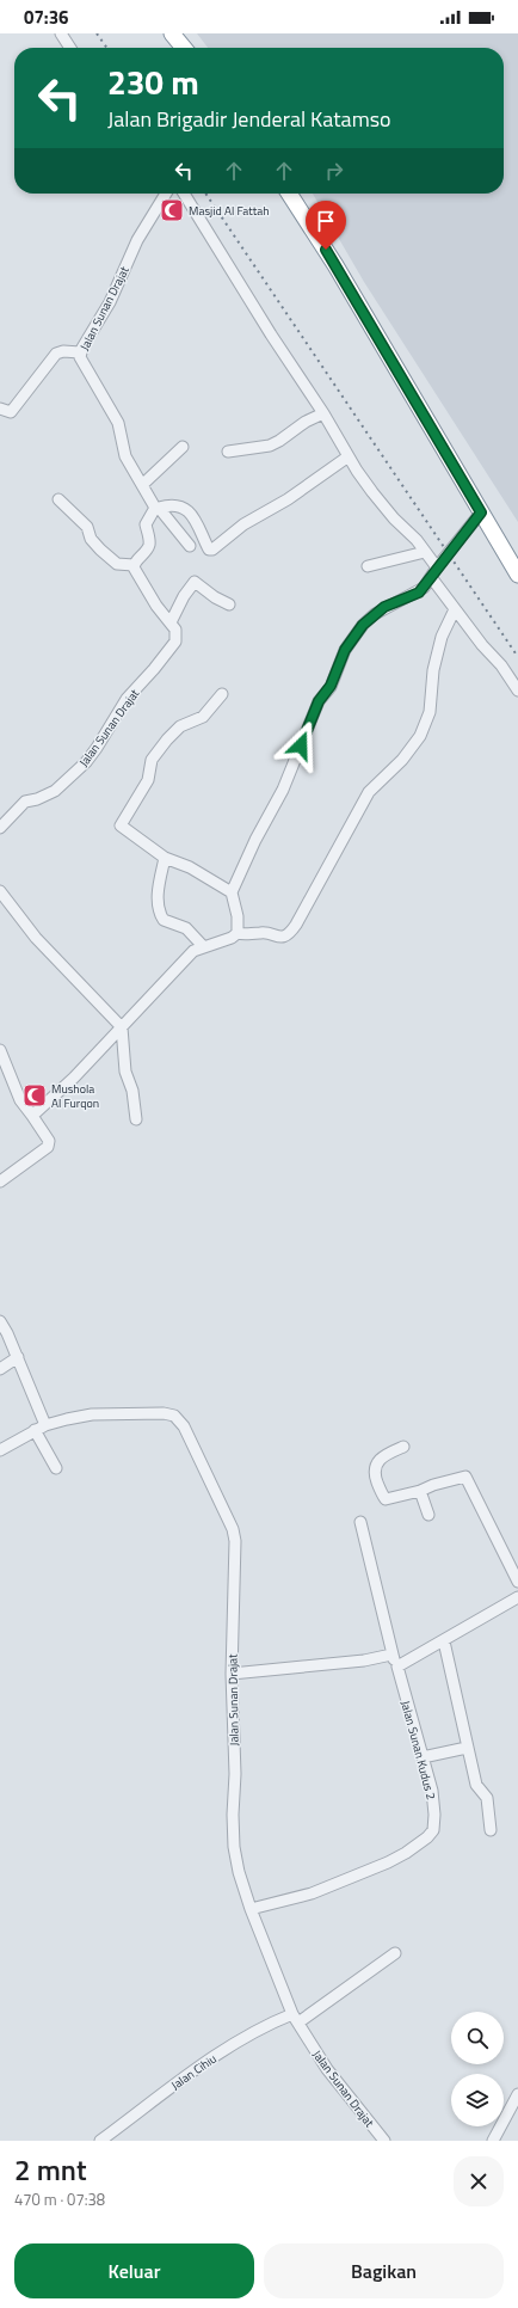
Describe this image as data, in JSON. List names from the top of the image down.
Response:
{
  "streets": {
    "street": ["Jalan Sunan Drajat", "Jalan Sunan Kudus 2", "Jalan Cihiu"]
  },
  "crossings": [
    ["Jalan Sunan Drajat", "Jalan Sunan Kudus 2"],
    ["Jalan Sunan Drajat", "Jalan Cihiu"]
  ],
  "places": {
    "mosque": ["Masjid Al Fattah", "Mushola Al Furqon"]
  },
  "page": {
    "status": "07:36",
    "turn": ["230 m", "Jalan Brigadir Jenderal Katamso"],
    "heading": ["2 mnt", "470 m · 07:38"],
    "buttons": ["Keluar", "Bagikan"]
  }
}
